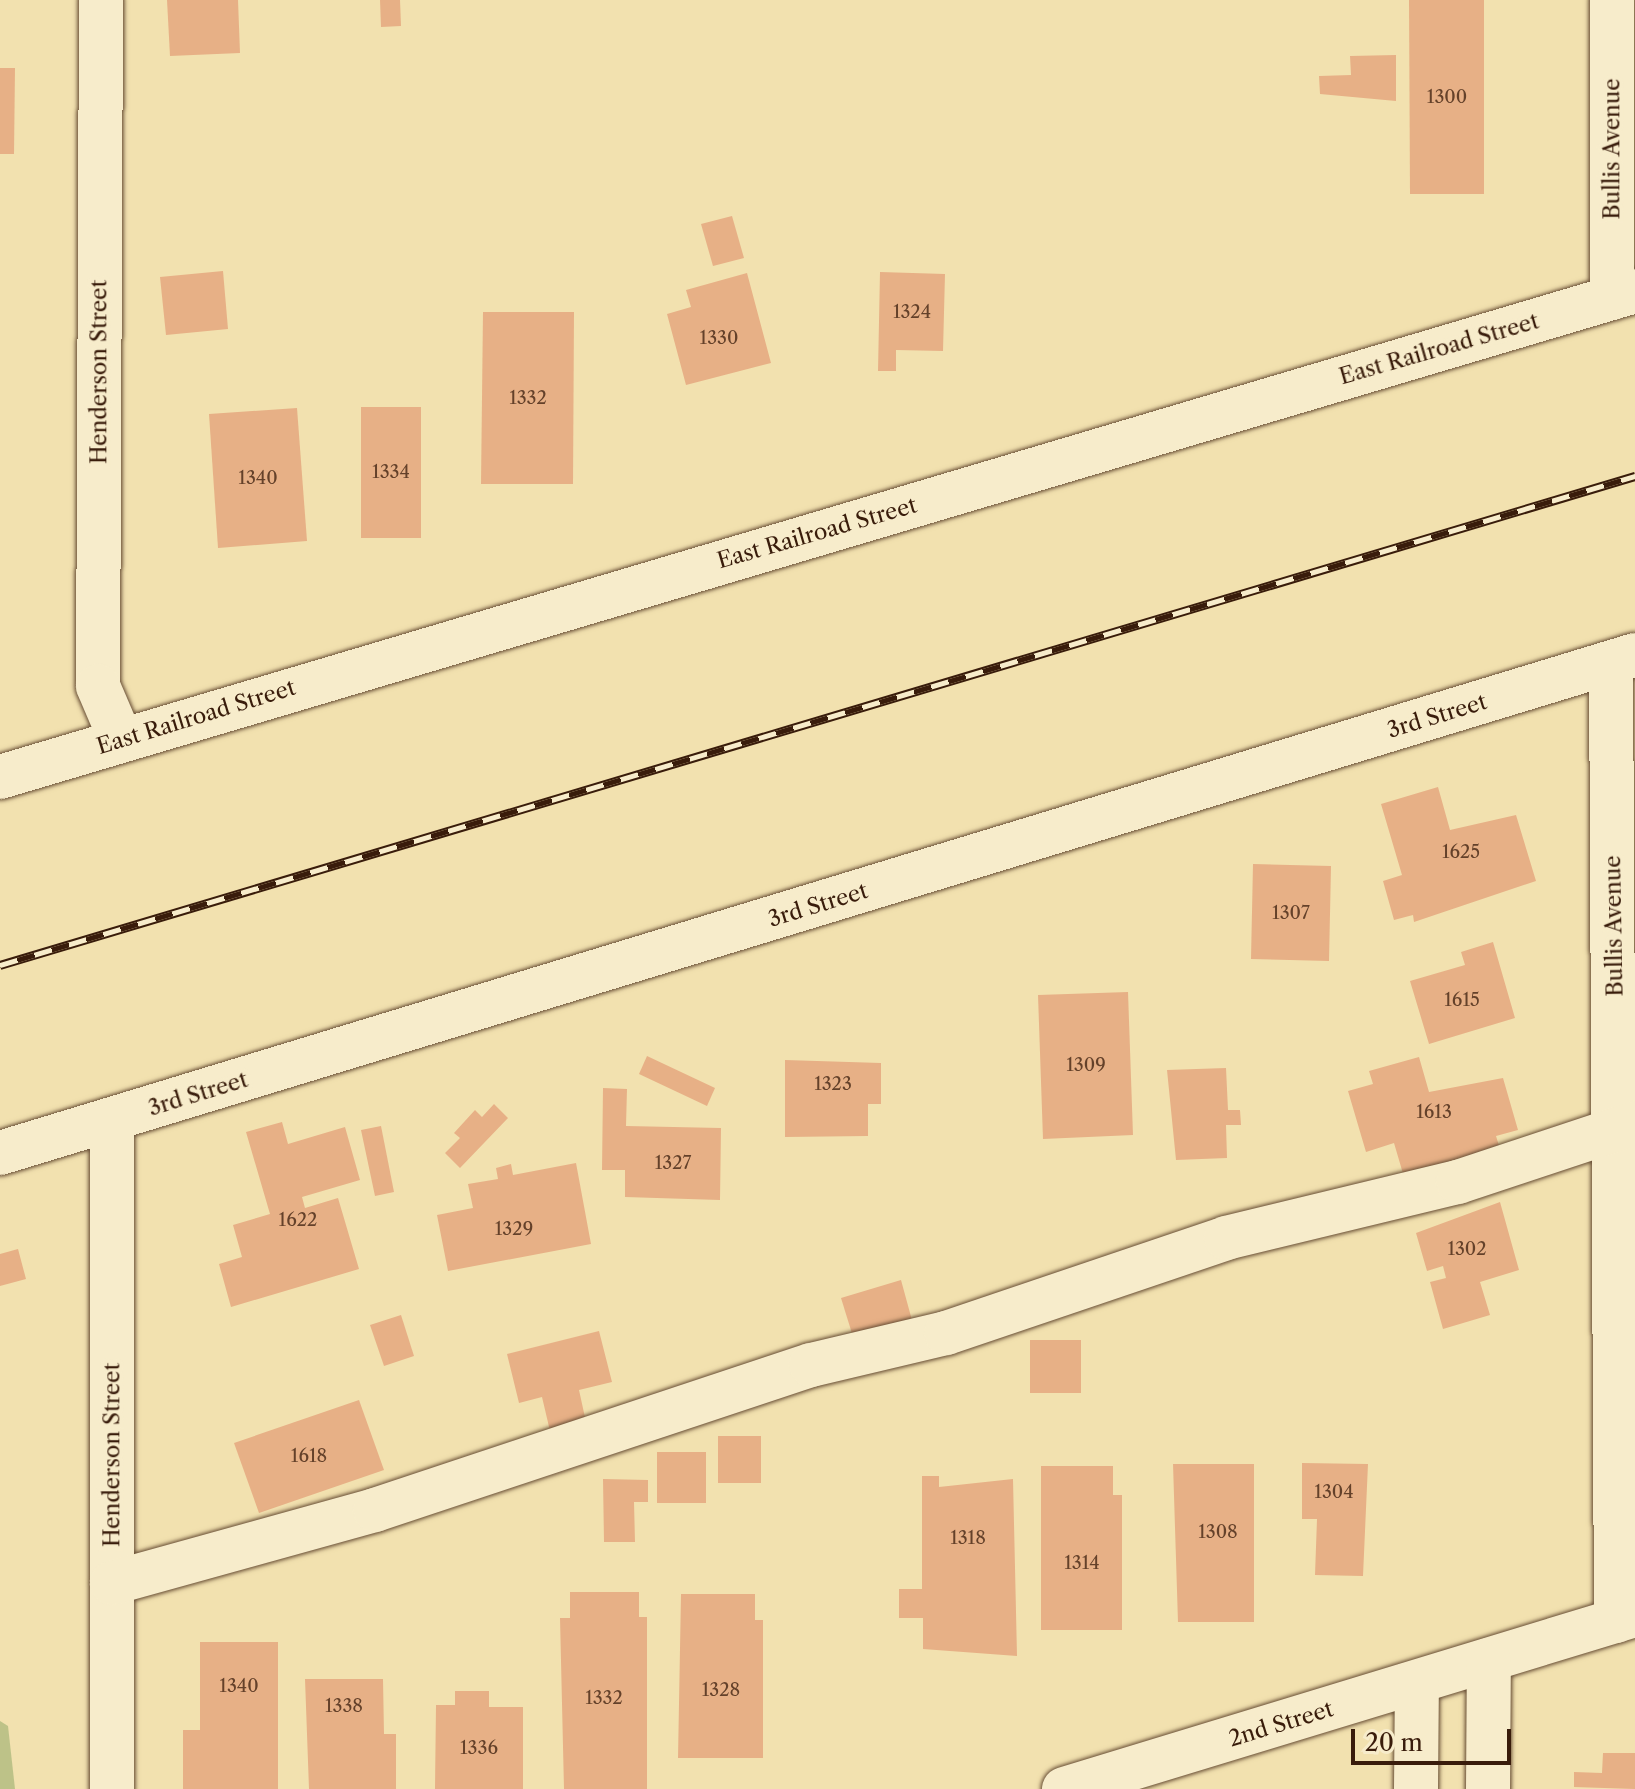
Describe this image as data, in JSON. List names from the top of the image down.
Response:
{
  "streets": {
    "street": [
      "Bullis Avenue",
      "East Railroad Street",
      "Henderson Street",
      "3rd Street",
      "2nd Street"
    ]
  },
  "crossings": [
    ["Bullis Avenue", "East Railroad Street"],
    ["Bullis Avenue", "3rd Street"],
    ["Bullis Avenue", "2nd Street"],
    ["East Railroad Street", "Henderson Street"],
    ["Henderson Street", "3rd Street"]
  ],
  "house_numbers": [
    "1300",
    "1324",
    "1330",
    "1332",
    "1334",
    "1340",
    "1625",
    "1307",
    "1615",
    "1309",
    "1323",
    "1613",
    "1327",
    "1622",
    "1329",
    "1302",
    "1618",
    "1304",
    "1308",
    "1318",
    "1314",
    "1340",
    "1328",
    "1332",
    "1338",
    "1336"
  ],
  "scale_bar": "20 m"
}
